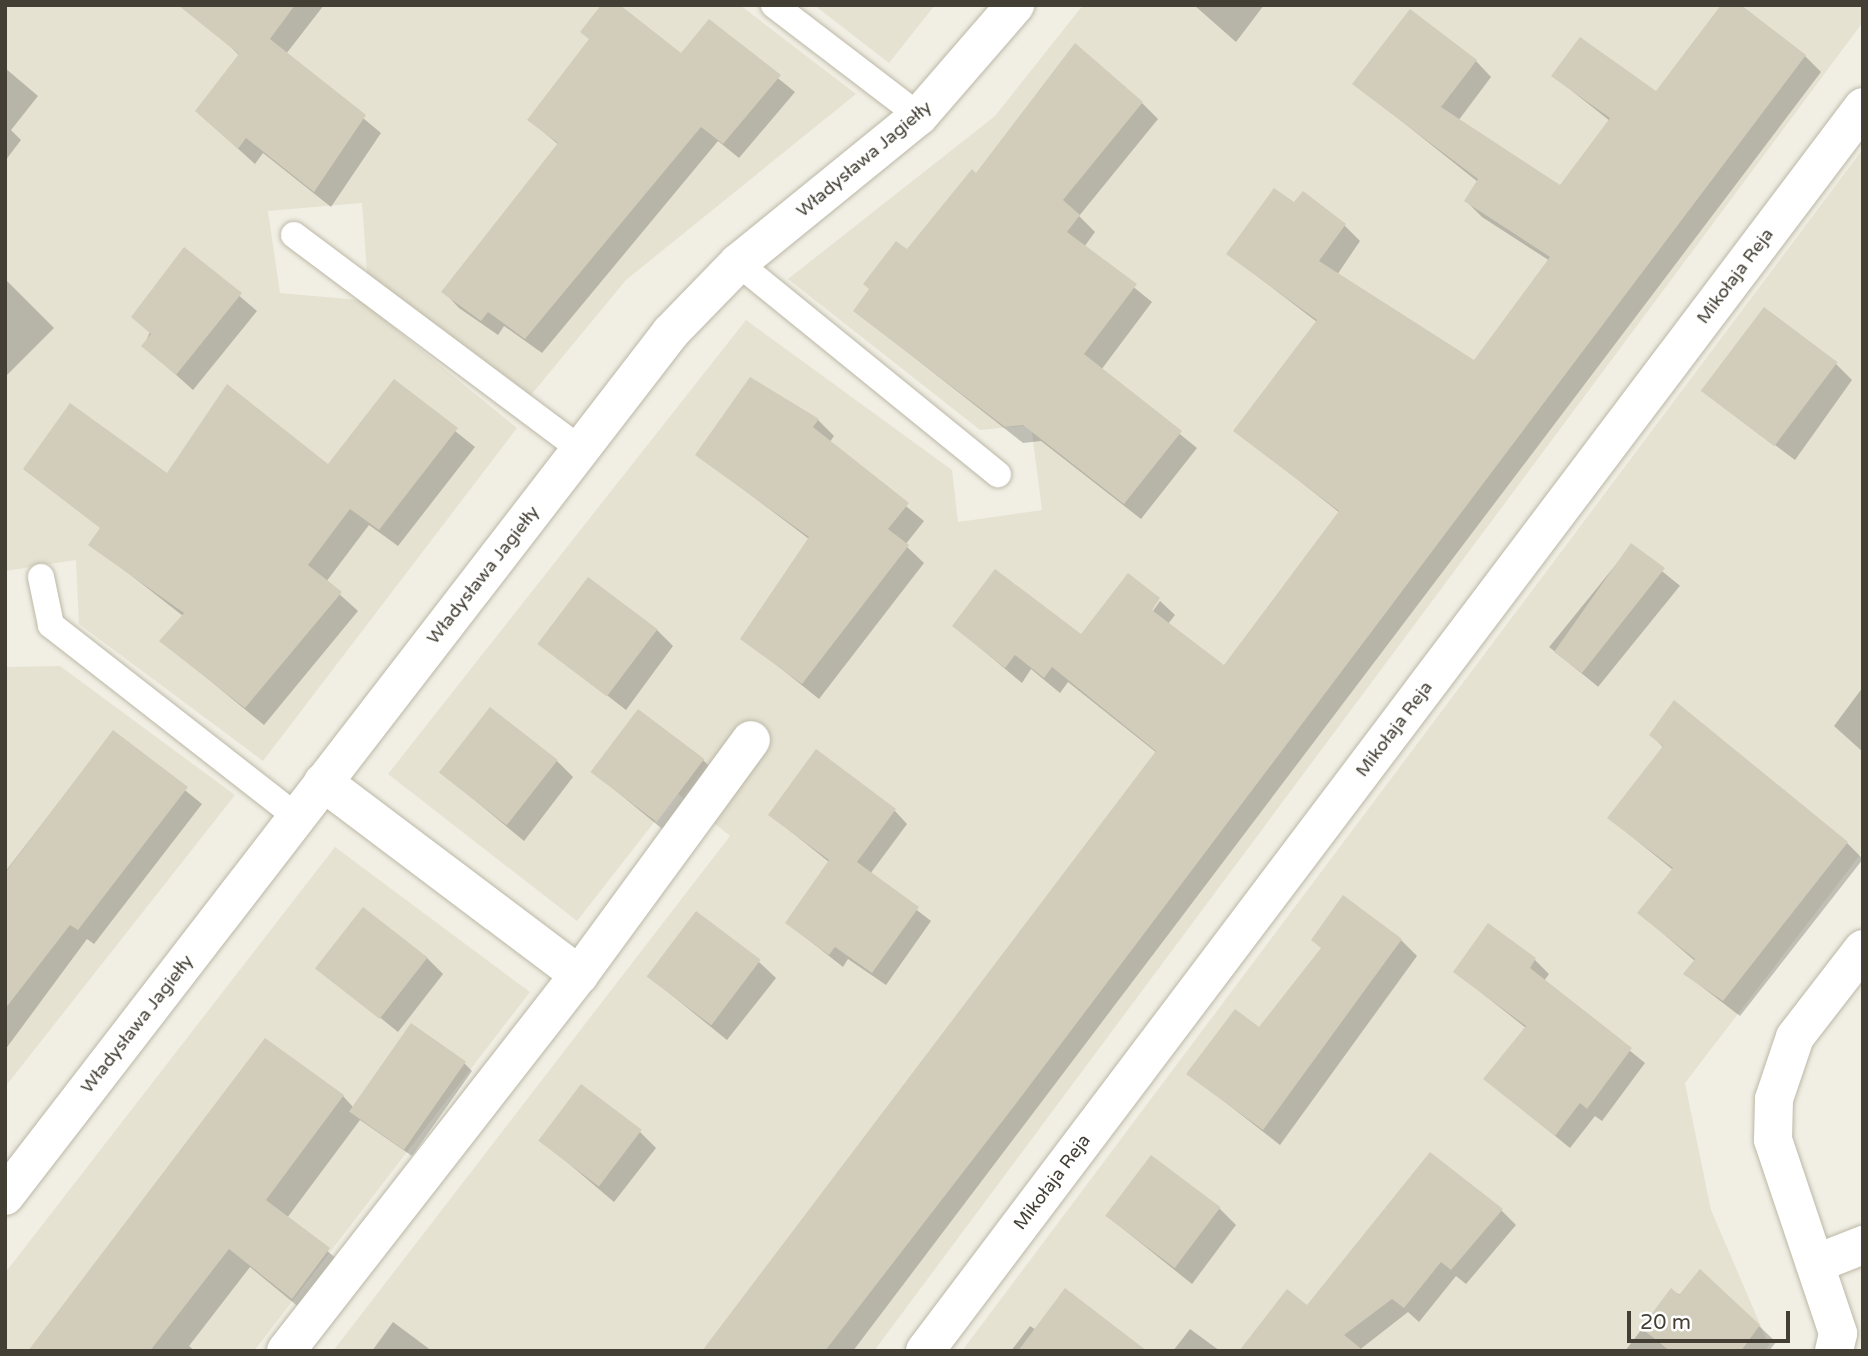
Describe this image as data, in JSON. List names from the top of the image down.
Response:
{
  "streets": {
    "street": ["Władysława Jagiełły", "Mikołaja Reja"]
  },
  "scale_bar": "20 m"
}
